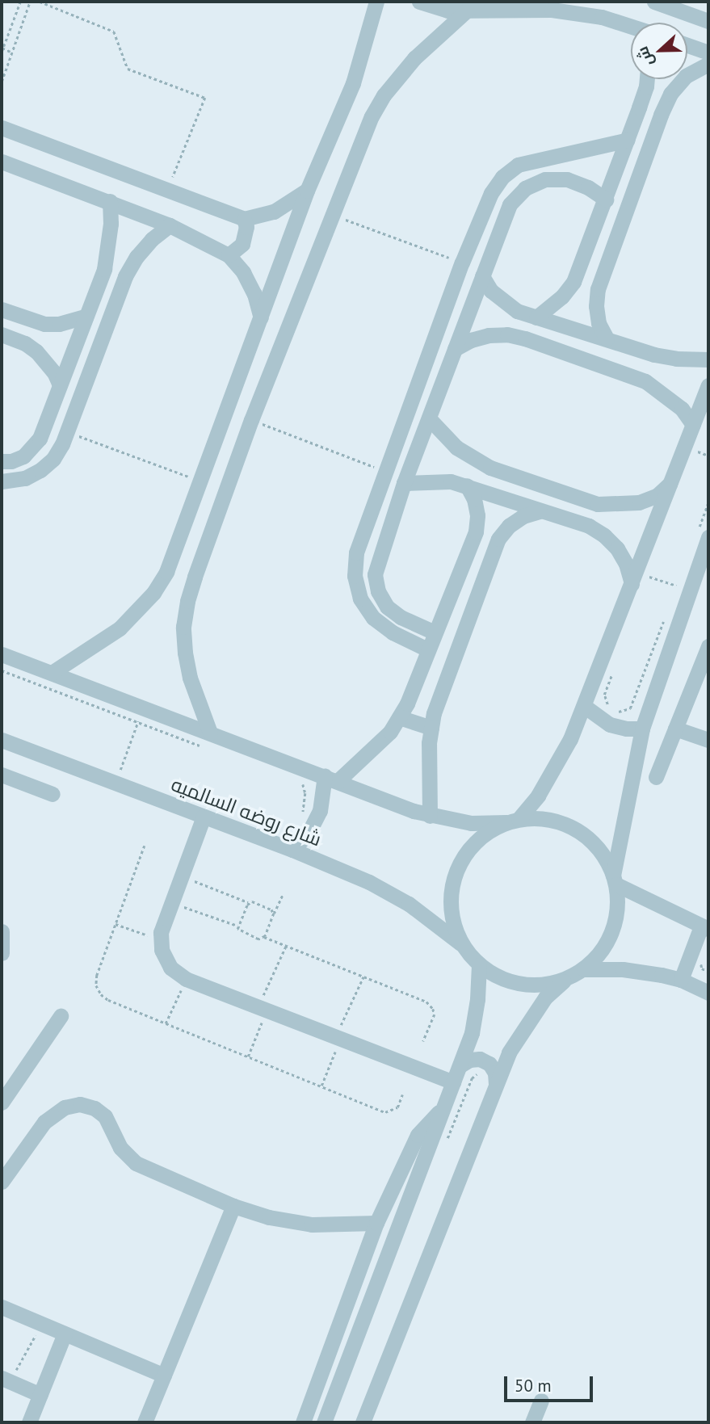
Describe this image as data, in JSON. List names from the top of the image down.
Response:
{
  "streets": {
    "street": ["شارع روضه السالميه"]
  },
  "scale_bar": "50 m",
  "north": "left"
}
